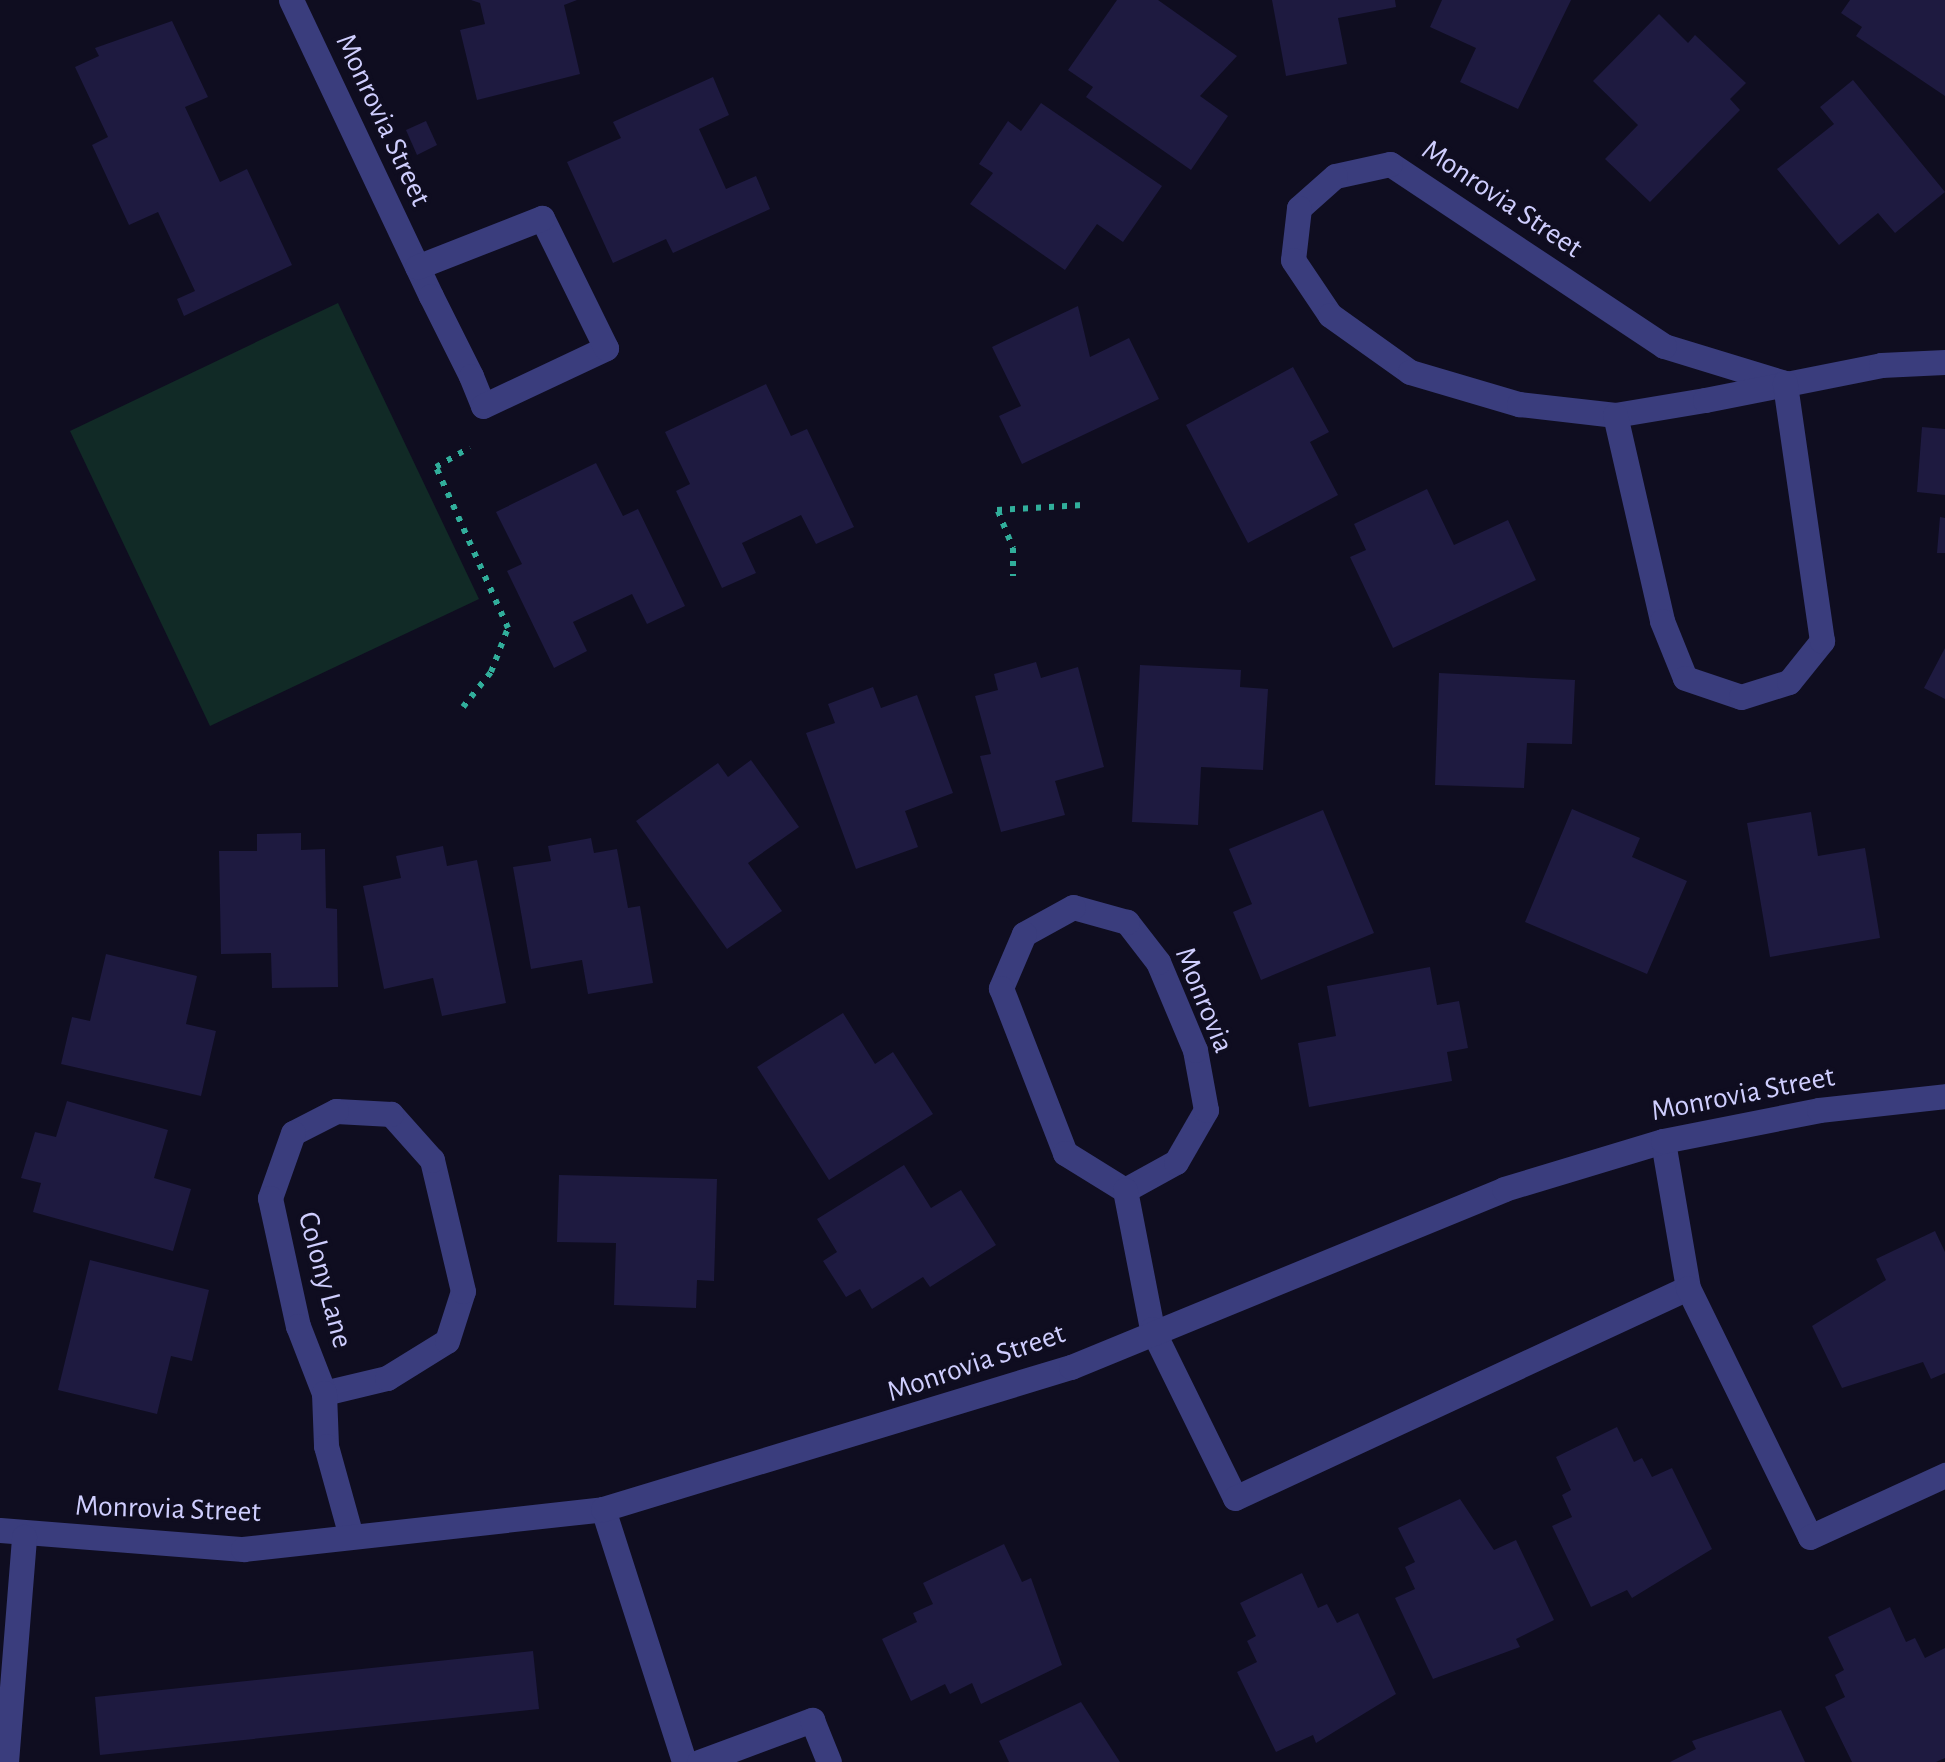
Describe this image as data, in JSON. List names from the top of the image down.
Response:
{
  "streets": {
    "street": ["Monrovia Street", "Monrovia", "Colony Lane"]
  },
  "crossings": [
    ["Monrovia Street", "Colony Lane"]
  ]
}
